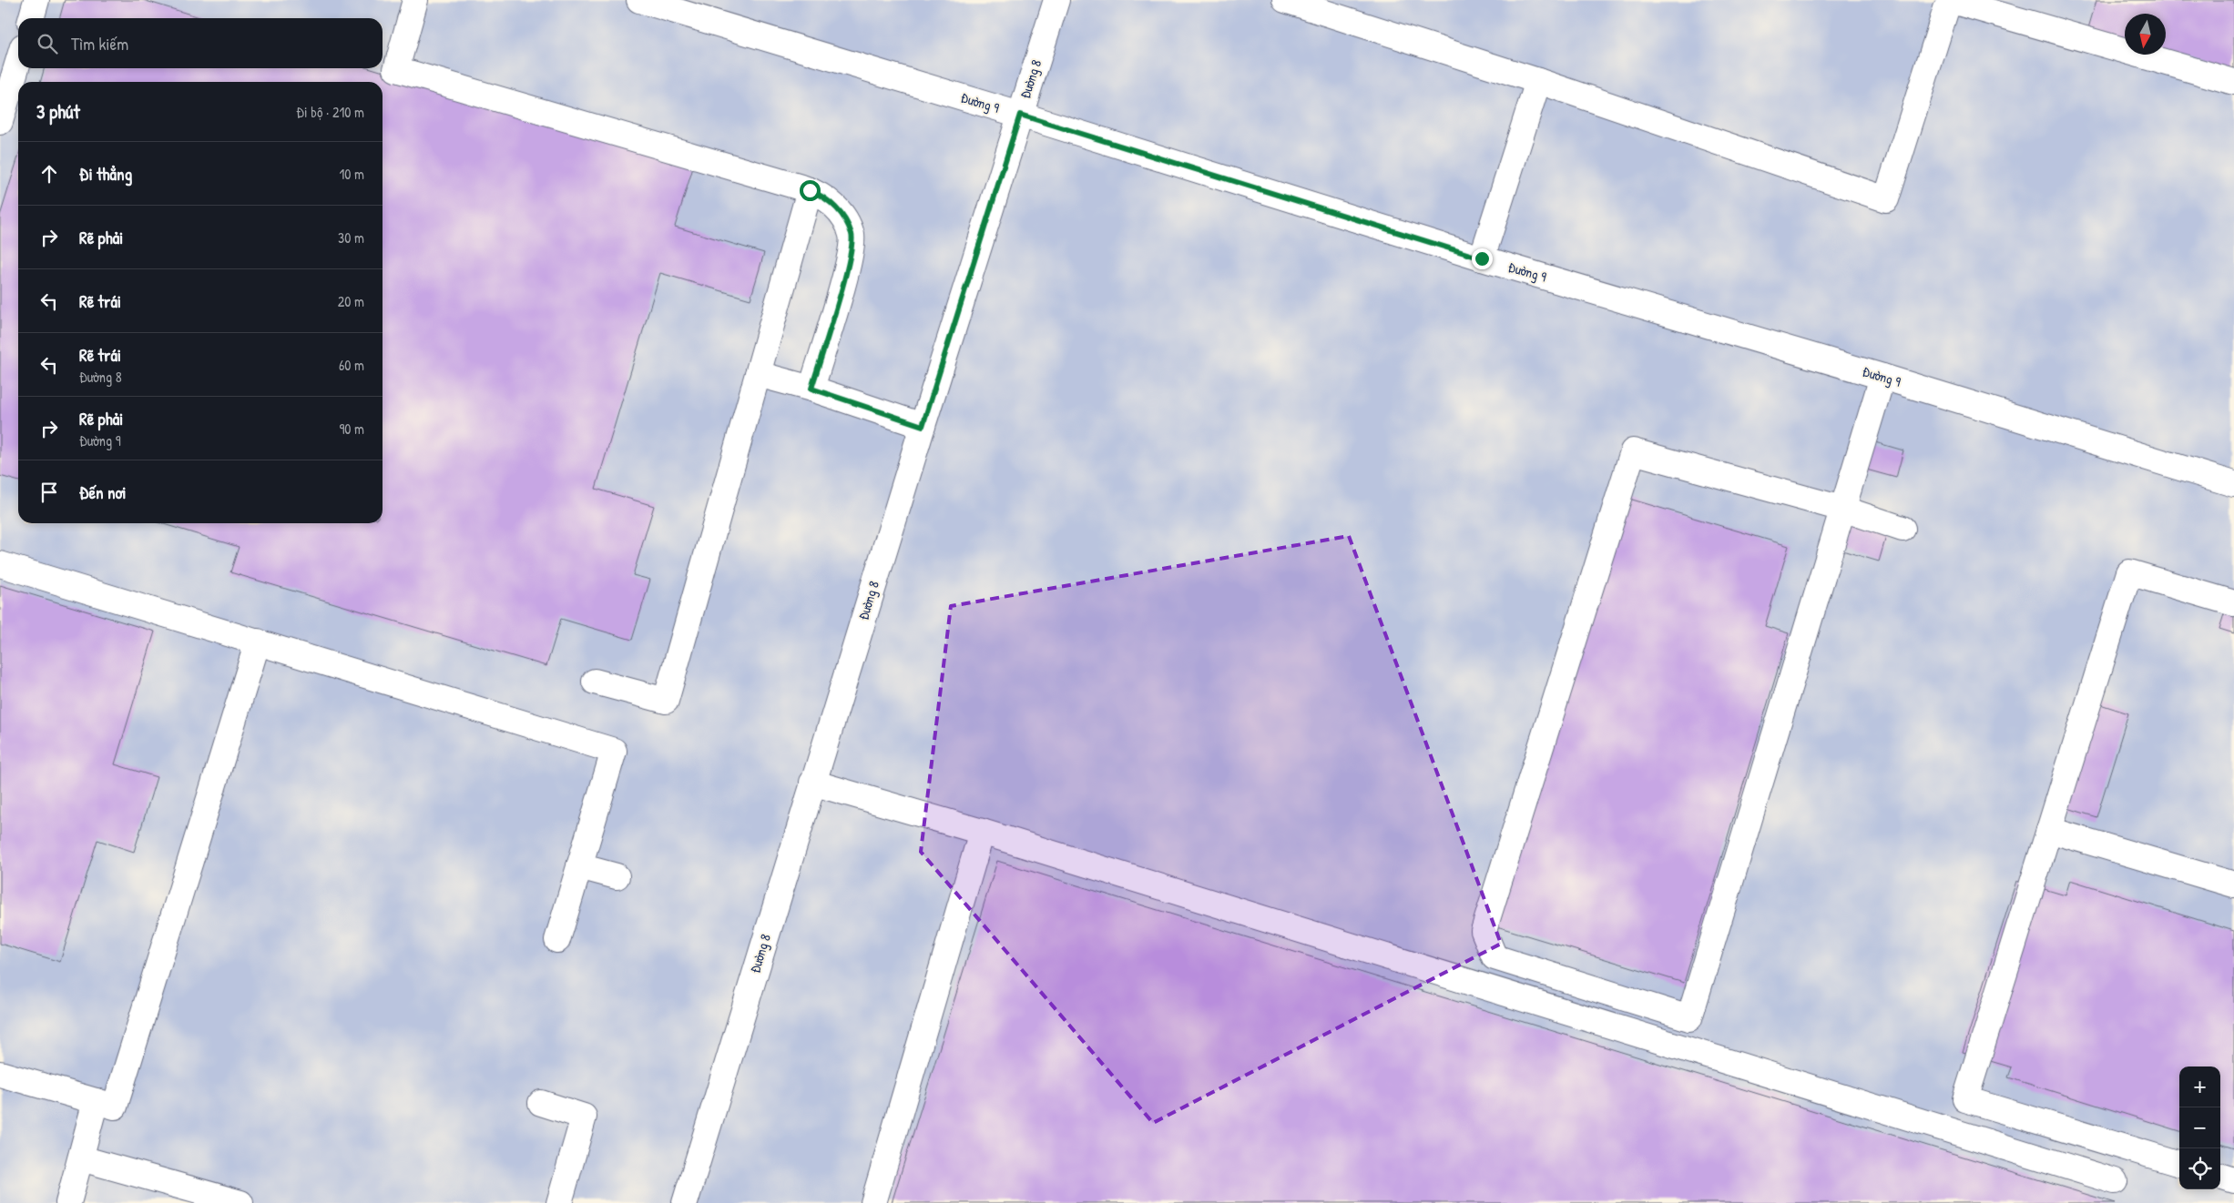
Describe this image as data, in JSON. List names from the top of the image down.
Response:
{
  "streets": {
    "street": ["Đường 8", "Đường 9"]
  },
  "crossings": [
    ["Đường 8", "Đường 9"]
  ],
  "north": "bottom",
  "page": {
    "search": "Tìm kiếm",
    "heading": ["3 phút", "Đi bộ · 210 m"],
    "list": [
      ["Đi thẳng", "10 m"],
      ["Rẽ phải", "30 m"],
      ["Rẽ trái", "20 m"],
      ["Rẽ trái", "Đường 8", "60 m"],
      ["Rẽ phải", "Đường 9", "90 m"],
      "Đến nơi"
    ],
    "map_buttons": ["+", "−"]
  }
}
